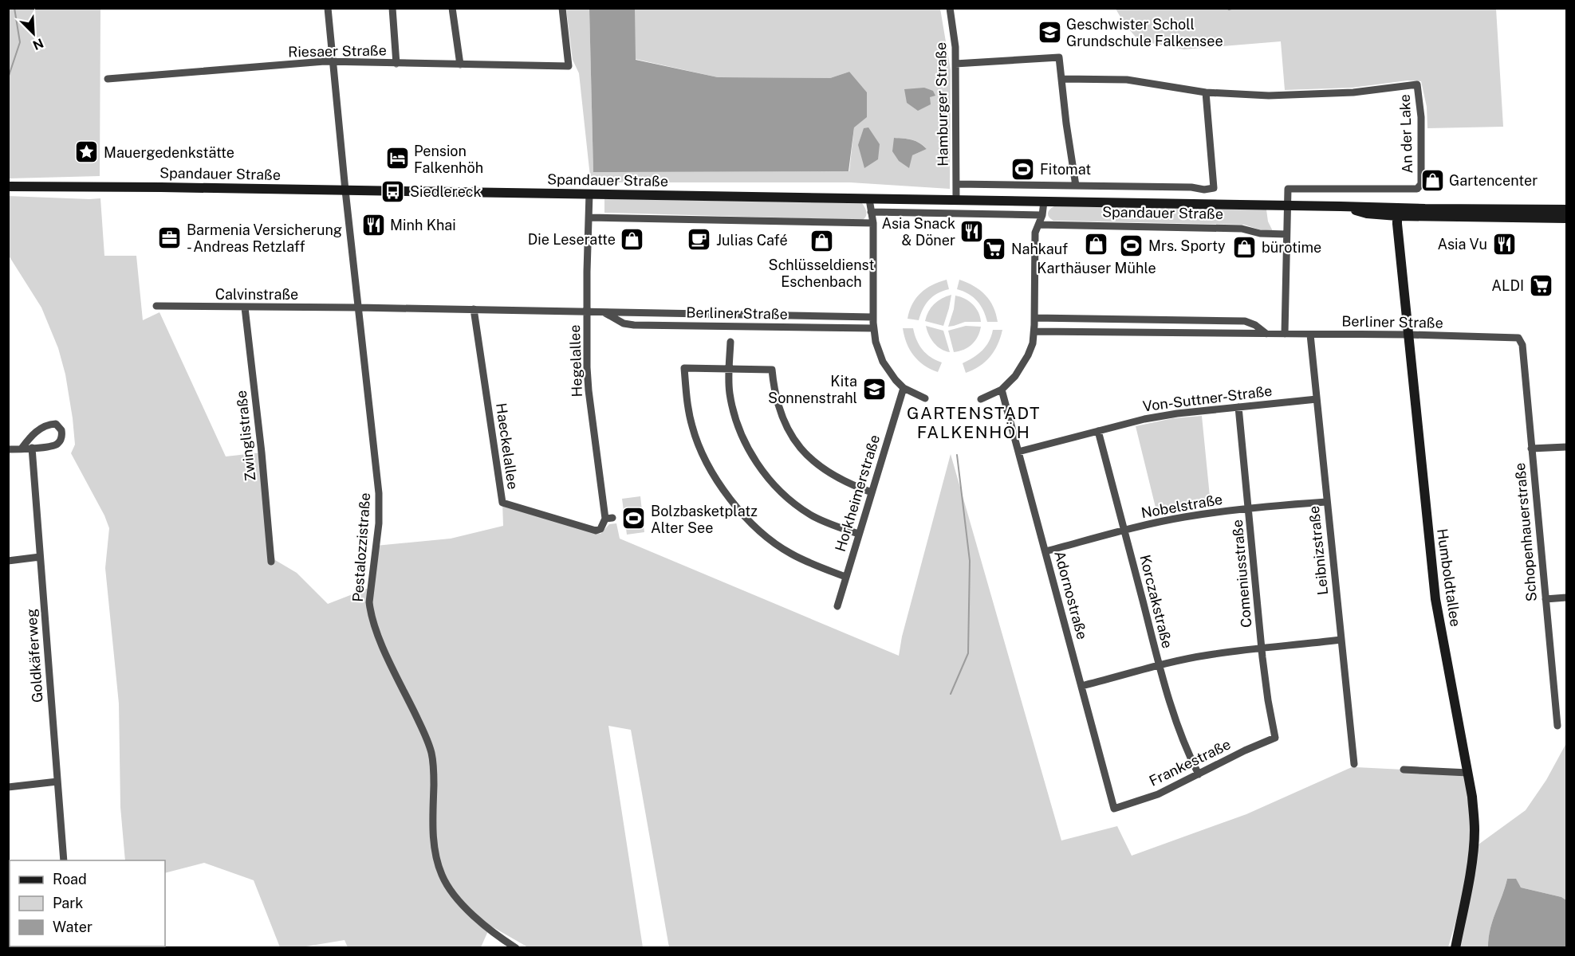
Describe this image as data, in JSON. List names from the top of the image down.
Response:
{
  "streets": {
    "main road": ["Spandauer Straße", "Humboldtallee"],
    "street": [
      "Riesaer Straße",
      "Hamburger Straße",
      "An der Lake",
      "Calvinstraße",
      "Berliner Straße",
      "Hegelallee",
      "Von-Suttner-Straße",
      "Zwinglistraße",
      "Haeckelallee",
      "Horkheimerstraße",
      "Nobelstraße",
      "Schopenhauerstraße",
      "Pestalozzistraße",
      "Leibnizstraße",
      "Comeniusstraße",
      "Adornostraße",
      "Korczakstraße",
      "Goldkäferweg",
      "Frankestraße"
    ]
  },
  "crossings": [
    ["Riesaer Straße", "Pestalozzistraße"],
    ["Hamburger Straße", "Spandauer Straße"],
    ["An der Lake", "Spandauer Straße"],
    ["Spandauer Straße", "Hegelallee"],
    ["Spandauer Straße", "Pestalozzistraße"],
    ["Spandauer Straße", "Humboldtallee"],
    ["Calvinstraße", "Berliner Straße"],
    ["Calvinstraße", "Zwinglistraße"],
    ["Calvinstraße", "Pestalozzistraße"],
    ["Berliner Straße", "Hegelallee"],
    ["Berliner Straße", "Haeckelallee"],
    ["Berliner Straße", "Schopenhauerstraße"],
    ["Berliner Straße", "Pestalozzistraße"],
    ["Berliner Straße", "Leibnizstraße"],
    ["Berliner Straße", "Humboldtallee"],
    ["Hegelallee", "Haeckelallee"],
    ["Von-Suttner-Straße", "Leibnizstraße"],
    ["Von-Suttner-Straße", "Comeniusstraße"],
    ["Von-Suttner-Straße", "Adornostraße"],
    ["Von-Suttner-Straße", "Korczakstraße"],
    ["Nobelstraße", "Leibnizstraße"],
    ["Nobelstraße", "Comeniusstraße"],
    ["Nobelstraße", "Adornostraße"],
    ["Nobelstraße", "Korczakstraße"],
    ["Comeniusstraße", "Frankestraße"],
    ["Adornostraße", "Frankestraße"],
    ["Korczakstraße", "Frankestraße"]
  ],
  "districts": ["GARTENSTADT FALKENHÖH"],
  "places": {
    "school or university": ["Geschwister Scholl Grundschule Falkensee", "Kita Sonnenstrahl"],
    "place": ["Mauergedenkstätte"],
    "hotel": ["Pension Falkenhöh"],
    "sports": ["Fitomat", "Mrs. Sporty", "Bolzbasketplatz Alter See"],
    "shop": [
      "Gartencenter",
      "Die Leseratte",
      "Schlüsseldienst Eschenbach",
      "Karthäuser Mühle",
      "bürotime"
    ],
    "bus stop": ["Siedlereck"],
    "restaurant": ["Minh Khai", "Asia Snack & Döner", "Asia Vu"],
    "office": ["Barmenia Versicherung - Andreas Retzlaff"],
    "cafe": ["Julias Café"],
    "supermarket": ["Nahkauf", "ALDI"]
  },
  "legend": ["Road", "Park", "Water"],
  "north": "bottom right"
}
